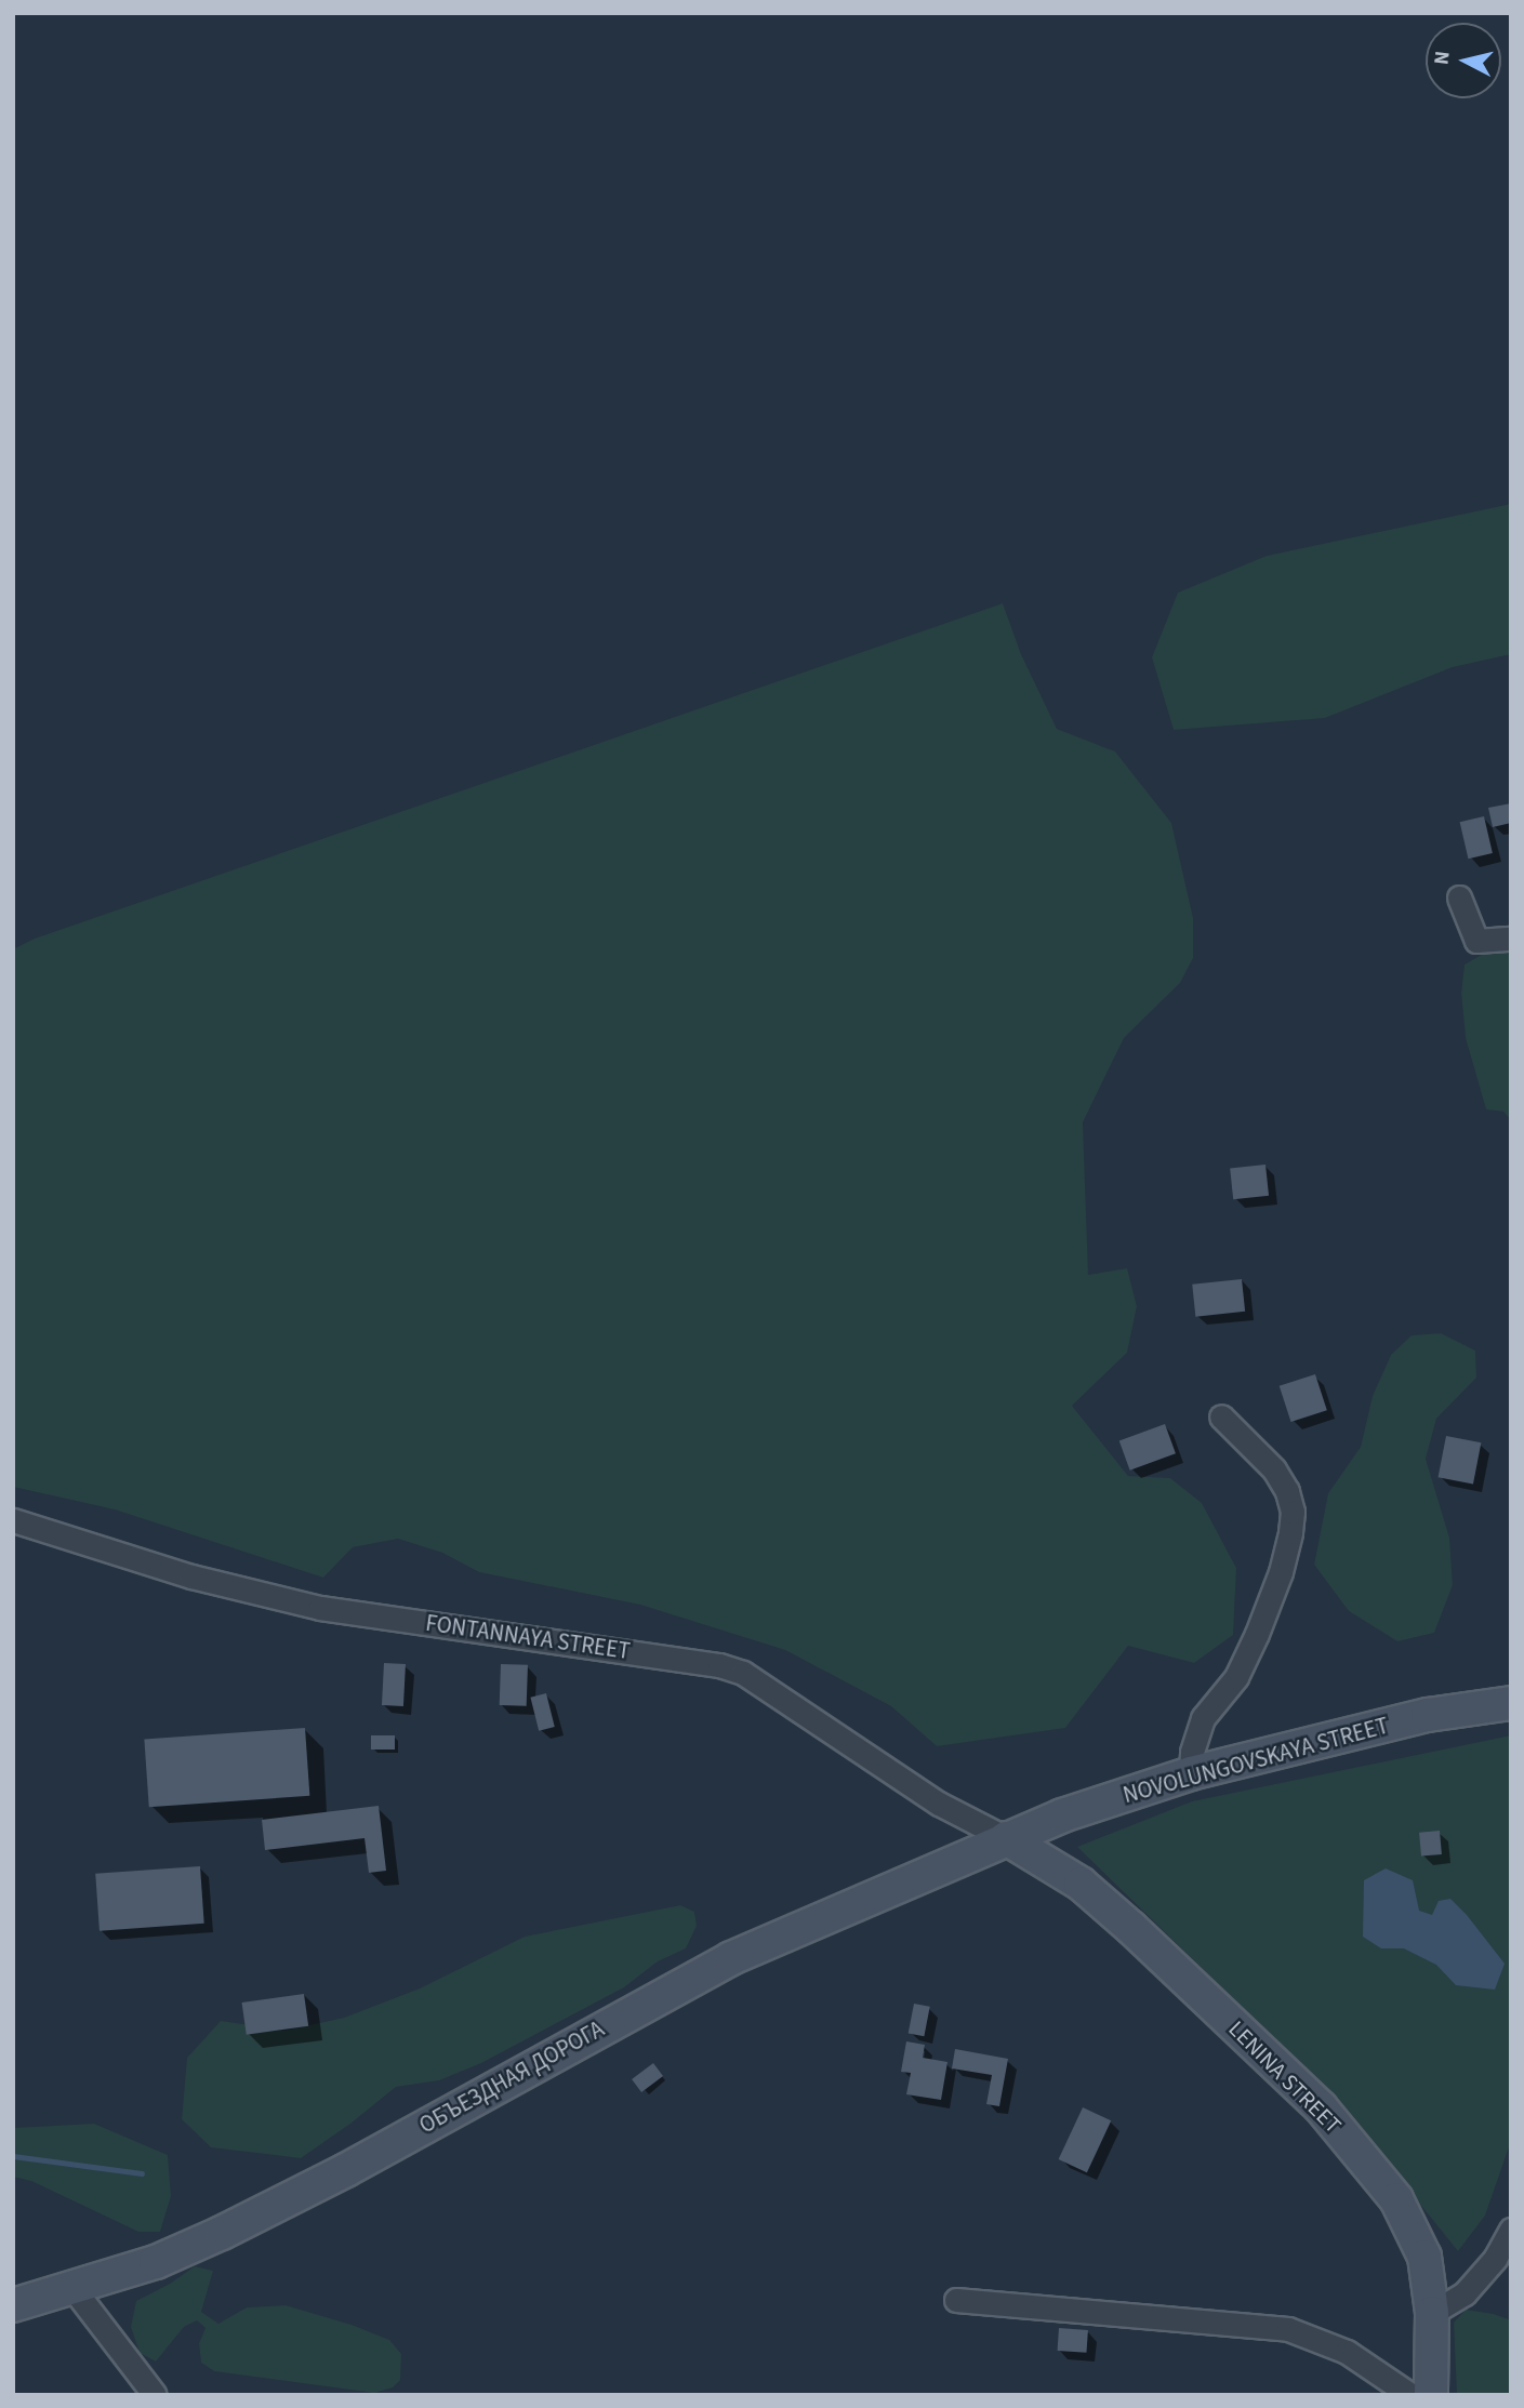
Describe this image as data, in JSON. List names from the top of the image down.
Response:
{
  "streets": {
    "street": [
      "FONTANNAYA STREET",
      "NOVOLUNGOVSKAYA STREET",
      "ОБЪЕЗДНАЯ ДОРОГА",
      "LENINA STREET"
    ]
  },
  "crossings": [
    ["FONTANNAYA STREET", "NOVOLUNGOVSKAYA STREET"],
    ["FONTANNAYA STREET", "ОБЪЕЗДНАЯ ДОРОГА"],
    ["FONTANNAYA STREET", "LENINA STREET"],
    ["NOVOLUNGOVSKAYA STREET", "ОБЪЕЗДНАЯ ДОРОГА"],
    ["NOVOLUNGOVSKAYA STREET", "LENINA STREET"],
    ["ОБЪЕЗДНАЯ ДОРОГА", "LENINA STREET"]
  ],
  "north": "left"
}
